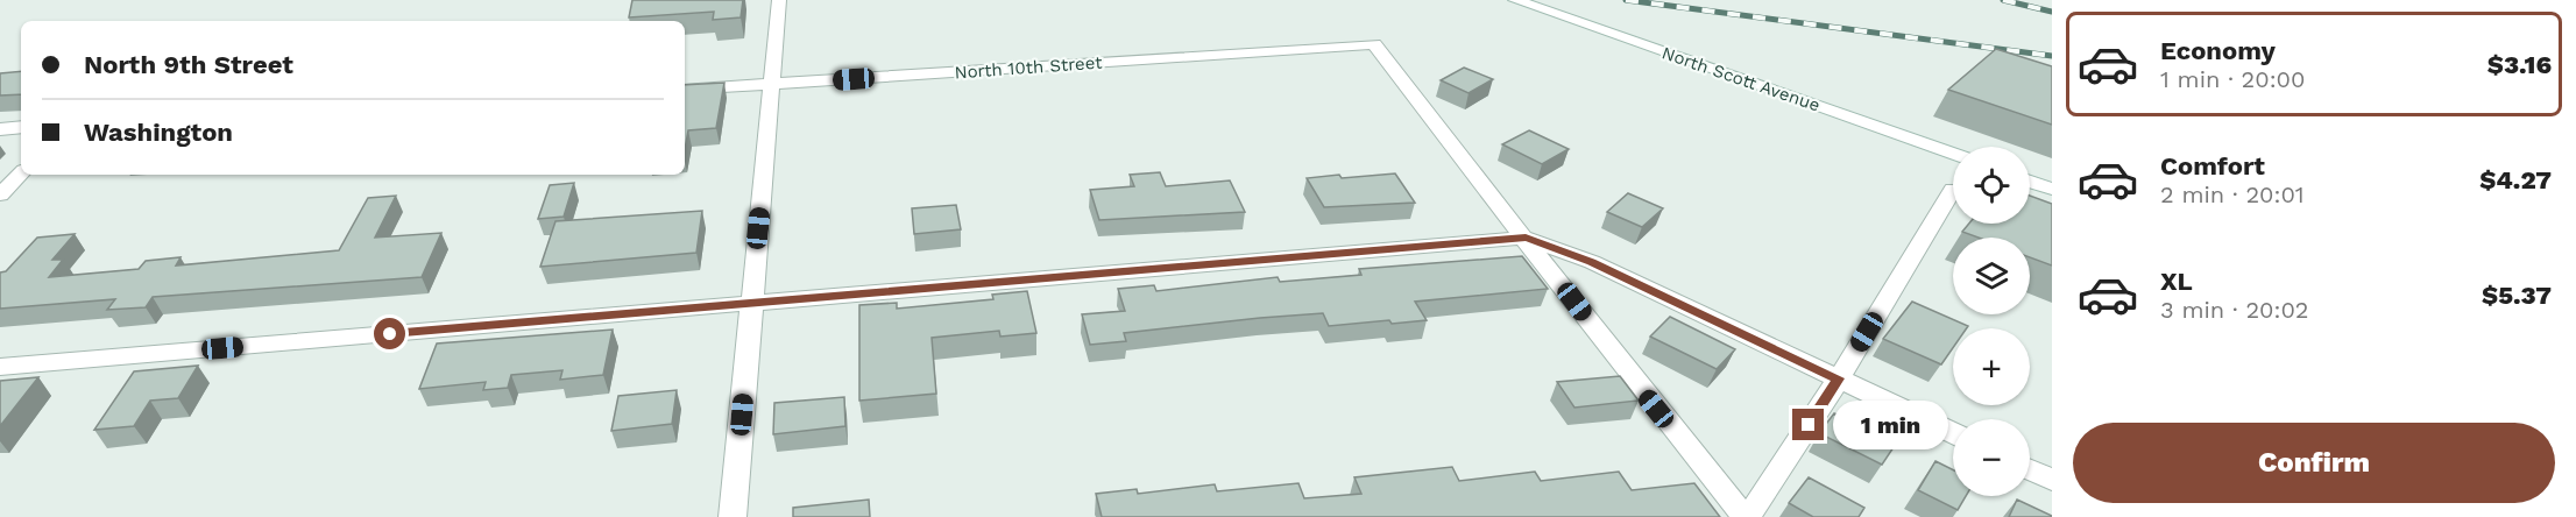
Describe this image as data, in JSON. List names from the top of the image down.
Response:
{
  "streets": {
    "street": ["North 10th Street", "North Scott Avenue"]
  },
  "page": {
    "list": [
      {
        "name": "Economy",
        "note": "1 min · 20:00",
        "value": "$3.16"
      },
      {
        "name": "Comfort",
        "note": "2 min · 20:01",
        "value": "$4.27"
      },
      {
        "name": "XL",
        "note": "3 min · 20:02",
        "value": "$5.37"
      }
    ],
    "banner": ["North 9th Street", "Washington"],
    "map_buttons": ["+", "−"],
    "bubble": "1 min",
    "buttons": "Confirm"
  }
}
